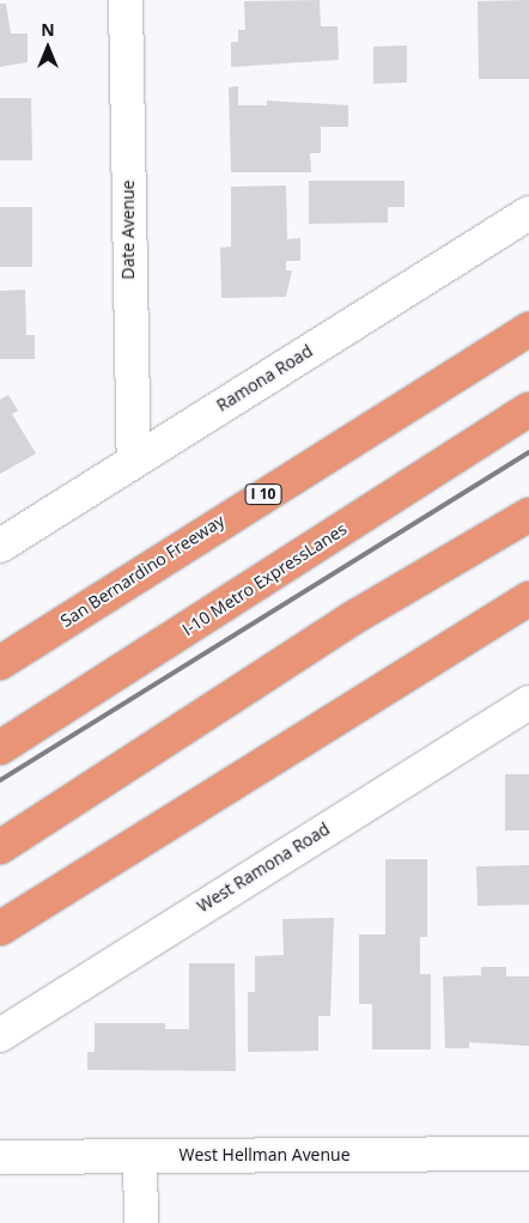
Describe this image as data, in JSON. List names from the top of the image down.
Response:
{
  "streets": {
    "highway": ["I 10", "San Bernardino Freeway", "I-10 Metro ExpressLanes"],
    "street": [
      "Date Avenue",
      "Ramona Road",
      "West Ramona Road",
      "West Hellman Avenue"
    ]
  },
  "crossings": [
    ["Date Avenue", "Ramona Road"]
  ],
  "north": "top"
}
